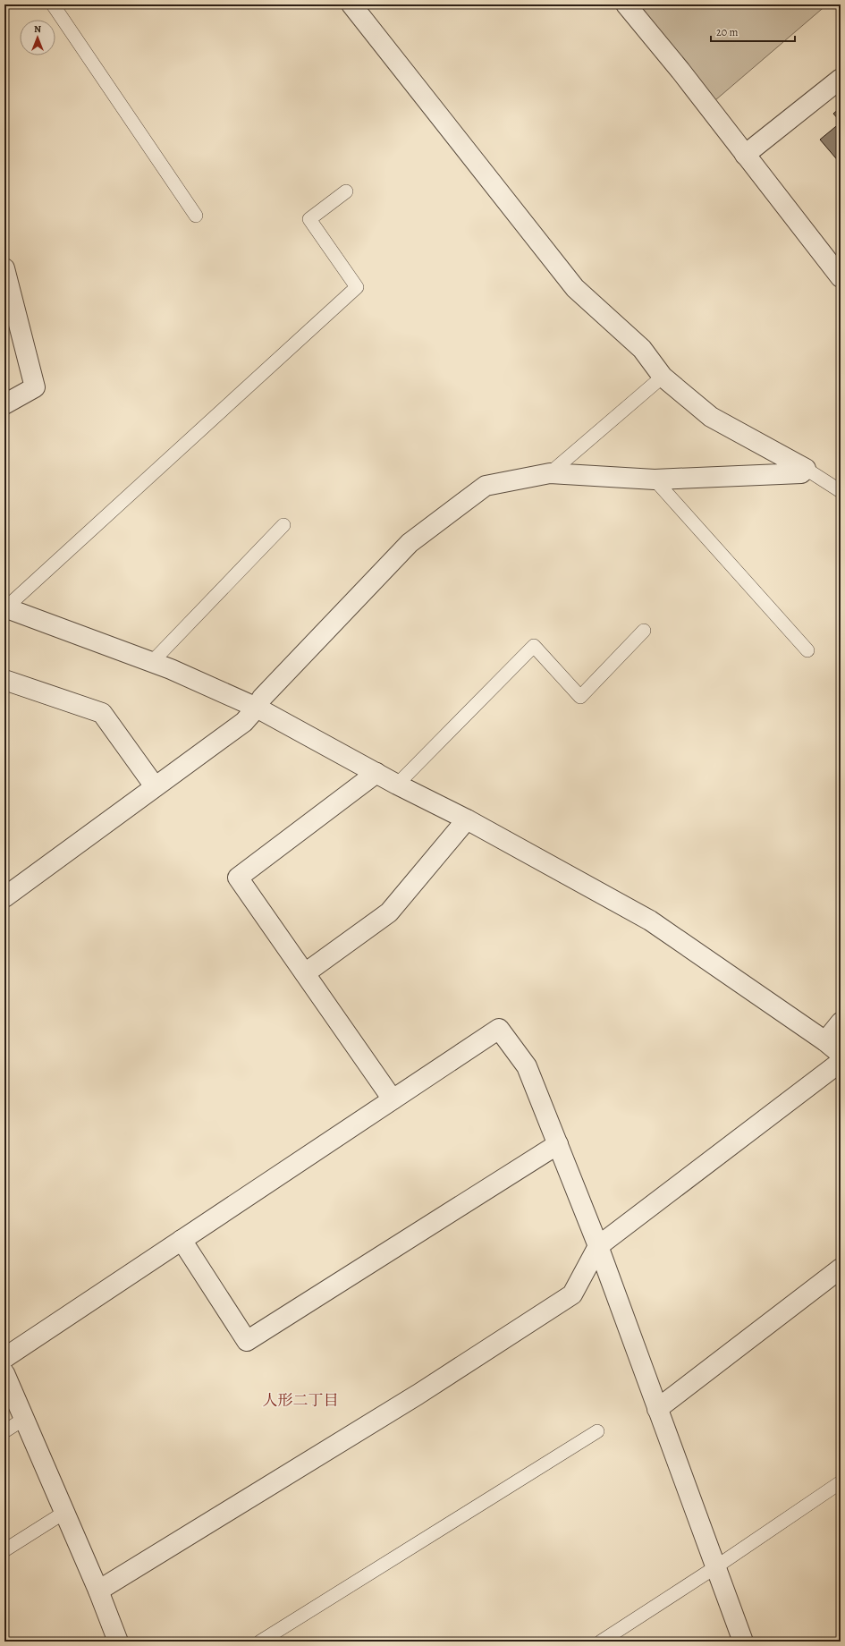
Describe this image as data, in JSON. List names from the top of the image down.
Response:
{
  "districts": ["人形二丁目"],
  "scale_bar": "20 m",
  "north": "top"
}
